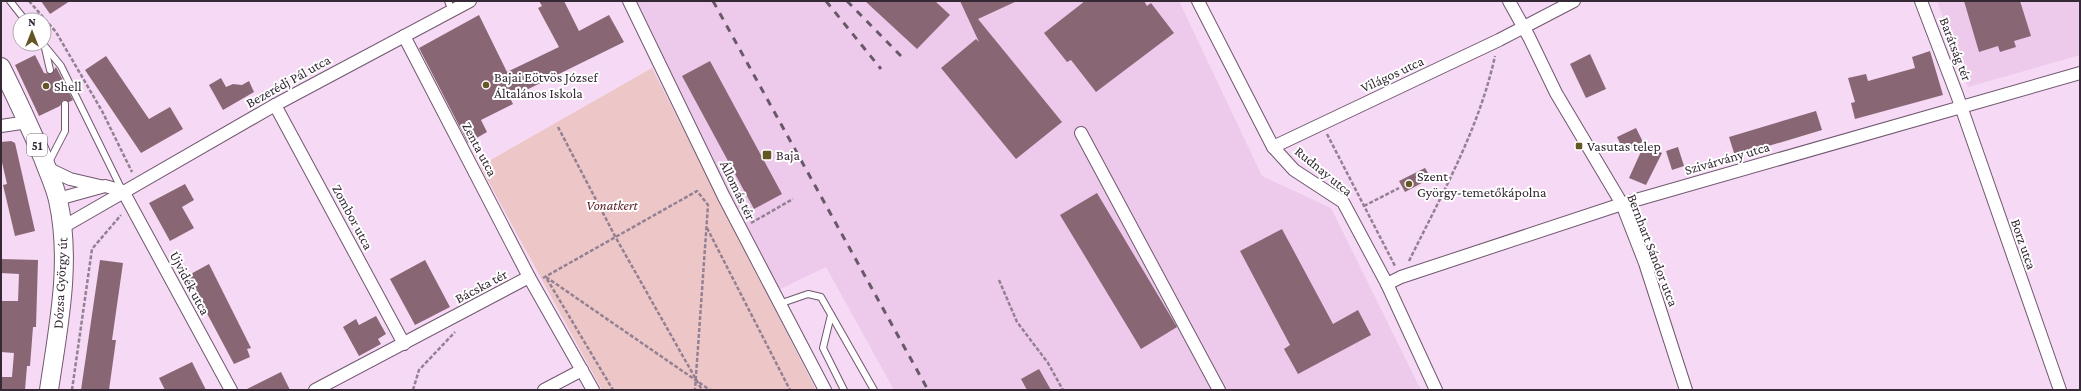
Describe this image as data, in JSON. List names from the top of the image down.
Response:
{
  "streets": {
    "main road": ["51", "Dózsa György út"],
    "street": [
      "Barátság tér",
      "Világos utca",
      "Bezerédj Pál utca",
      "Zenta utca",
      "Szivárvány utca",
      "Rudnay utca",
      "Állomás tér",
      "Zombor utca",
      "Borz utca",
      "Bernhart Sándor utca",
      "Újvidék utca",
      "Bácska tér"
    ]
  },
  "crossings": [
    ["Barátság tér", "Szivárvány utca"],
    ["Barátság tér", "Borz utca"],
    ["Világos utca", "Rudnay utca"],
    ["Világos utca", "Bernhart Sándor utca"],
    ["Bezerédj Pál utca", "Zenta utca"],
    ["Bezerédj Pál utca", "Zombor utca"],
    ["Bezerédj Pál utca", "Dózsa György út"],
    ["Bezerédj Pál utca", "Újvidék utca"],
    ["Zenta utca", "Bácska tér"],
    ["Szivárvány utca", "Rudnay utca"],
    ["Szivárvány utca", "Borz utca"],
    ["Szivárvány utca", "Bernhart Sándor utca"],
    ["Zombor utca", "Bácska tér"]
  ],
  "parks": ["Vonatkert"],
  "places": {
    "other": ["Bajai Eötvös József Általános Iskola", "Shell", "Szent György-temetőkápolna"],
    "transit": ["Vasutas telep", "Baja"]
  },
  "north": "top"
}
